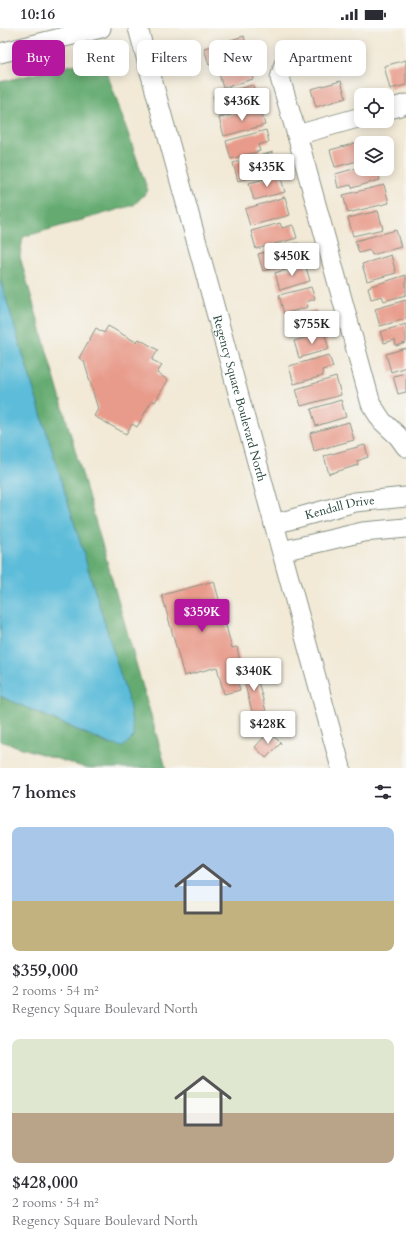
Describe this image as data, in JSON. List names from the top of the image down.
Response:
{
  "streets": {
    "street": ["Regency Square Boulevard North", "Kendall Drive"]
  },
  "crossings": [
    ["Regency Square Boulevard North", "Kendall Drive"]
  ],
  "page": {
    "status": "10:16",
    "chip": [
      "Buy",
      "Rent",
      "Filters",
      "New",
      "Apartment"
    ],
    "price": [
      "$436K",
      "$435K",
      "$450K",
      "$755K",
      "$359K",
      "$340K",
      "$428K"
    ],
    "heading": "7 homes",
    "list": [
      {
        "name": "$359,000",
        "note": "2 rooms · 54 m² · Regency Square Boulevard North"
      },
      {
        "name": "$428,000",
        "note": "2 rooms · 54 m² · Regency Square Boulevard North"
      }
    ]
  }
}
